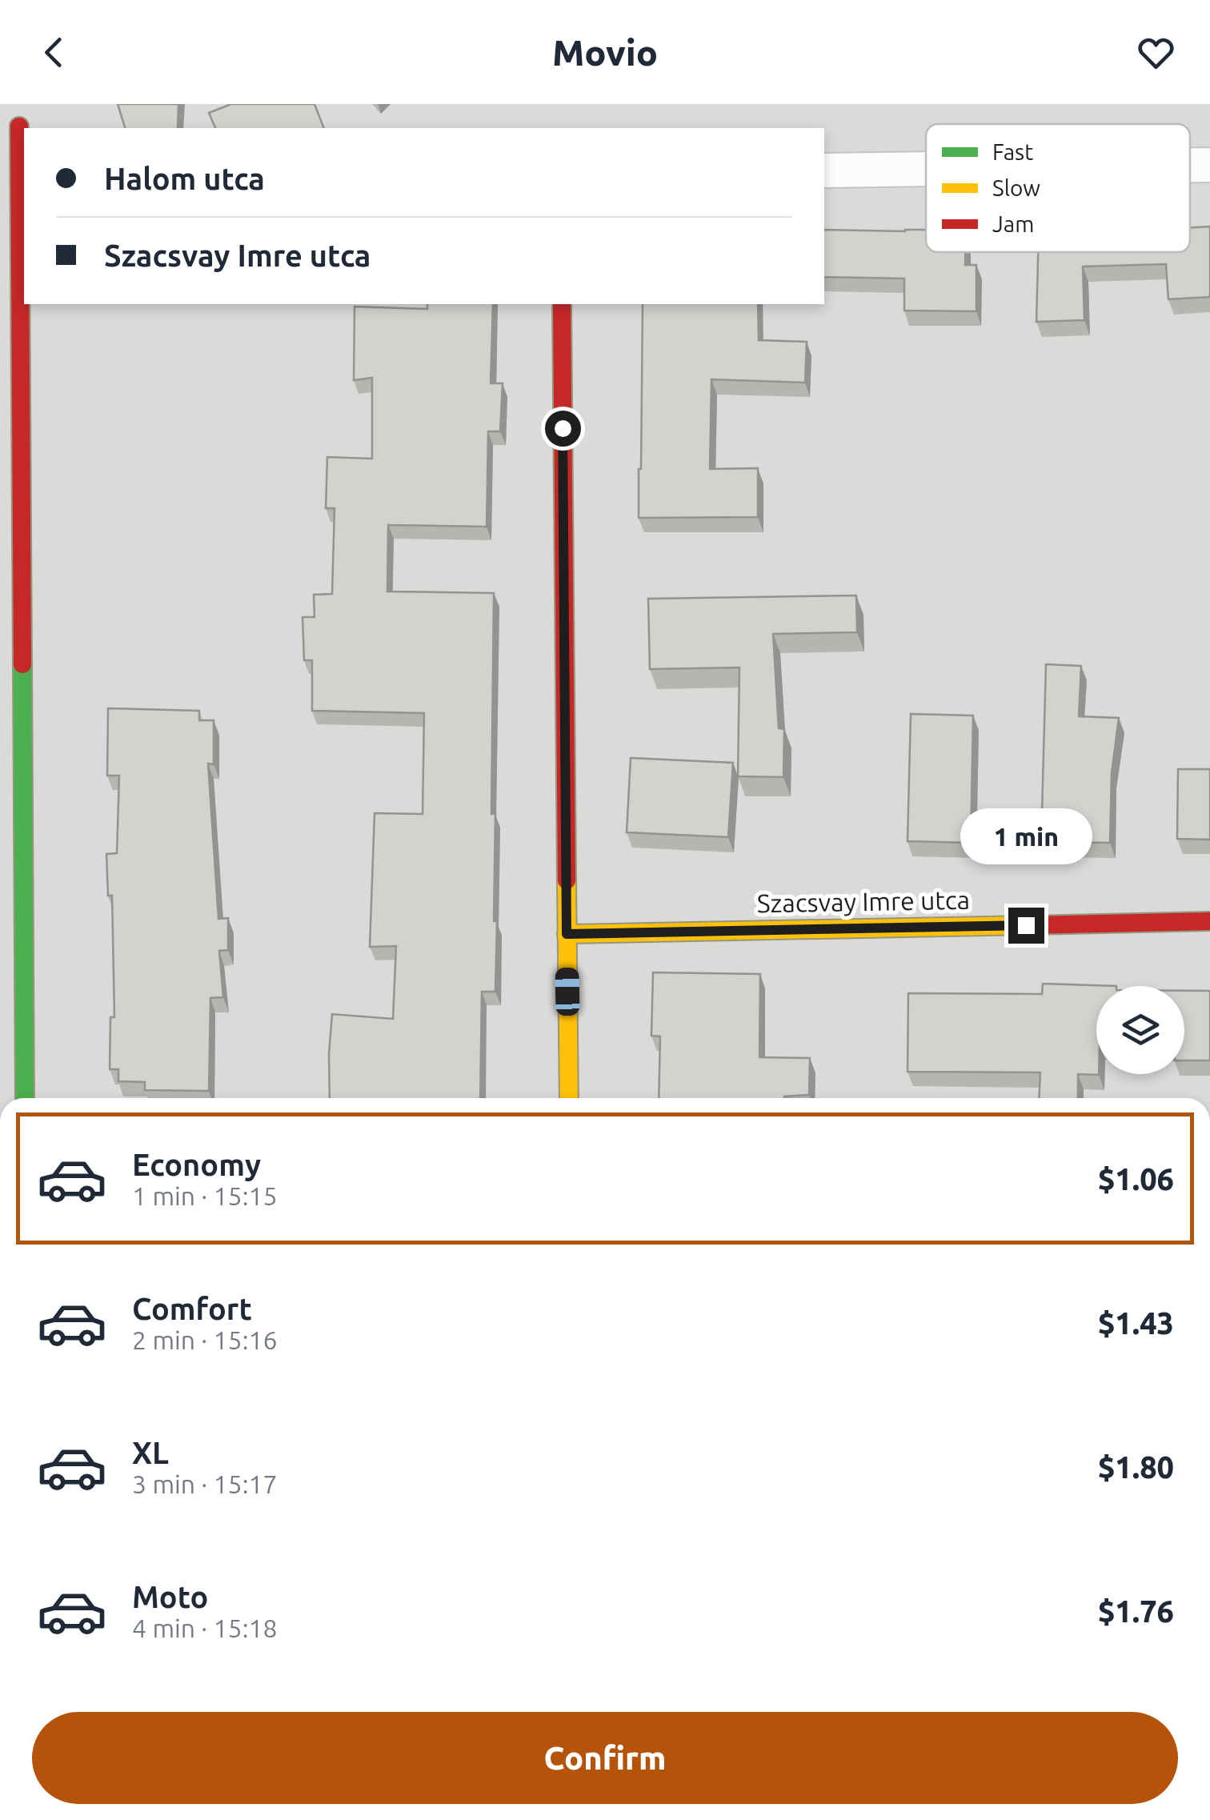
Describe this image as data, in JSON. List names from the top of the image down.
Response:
{
  "streets": {
    "street": ["Szacsvay Imre utca"]
  },
  "legend": ["Fast", "Slow", "Jam"],
  "page": {
    "header": "Movio",
    "banner": ["Halom utca", "Szacsvay Imre utca"],
    "bubble": "1 min",
    "list": [
      {
        "name": "Economy",
        "note": "1 min · 15:15",
        "value": "$1.06"
      },
      {
        "name": "Comfort",
        "note": "2 min · 15:16",
        "value": "$1.43"
      },
      {
        "name": "XL",
        "note": "3 min · 15:17",
        "value": "$1.80"
      },
      {
        "name": "Moto",
        "note": "4 min · 15:18",
        "value": "$1.76"
      }
    ],
    "buttons": "Confirm"
  }
}
